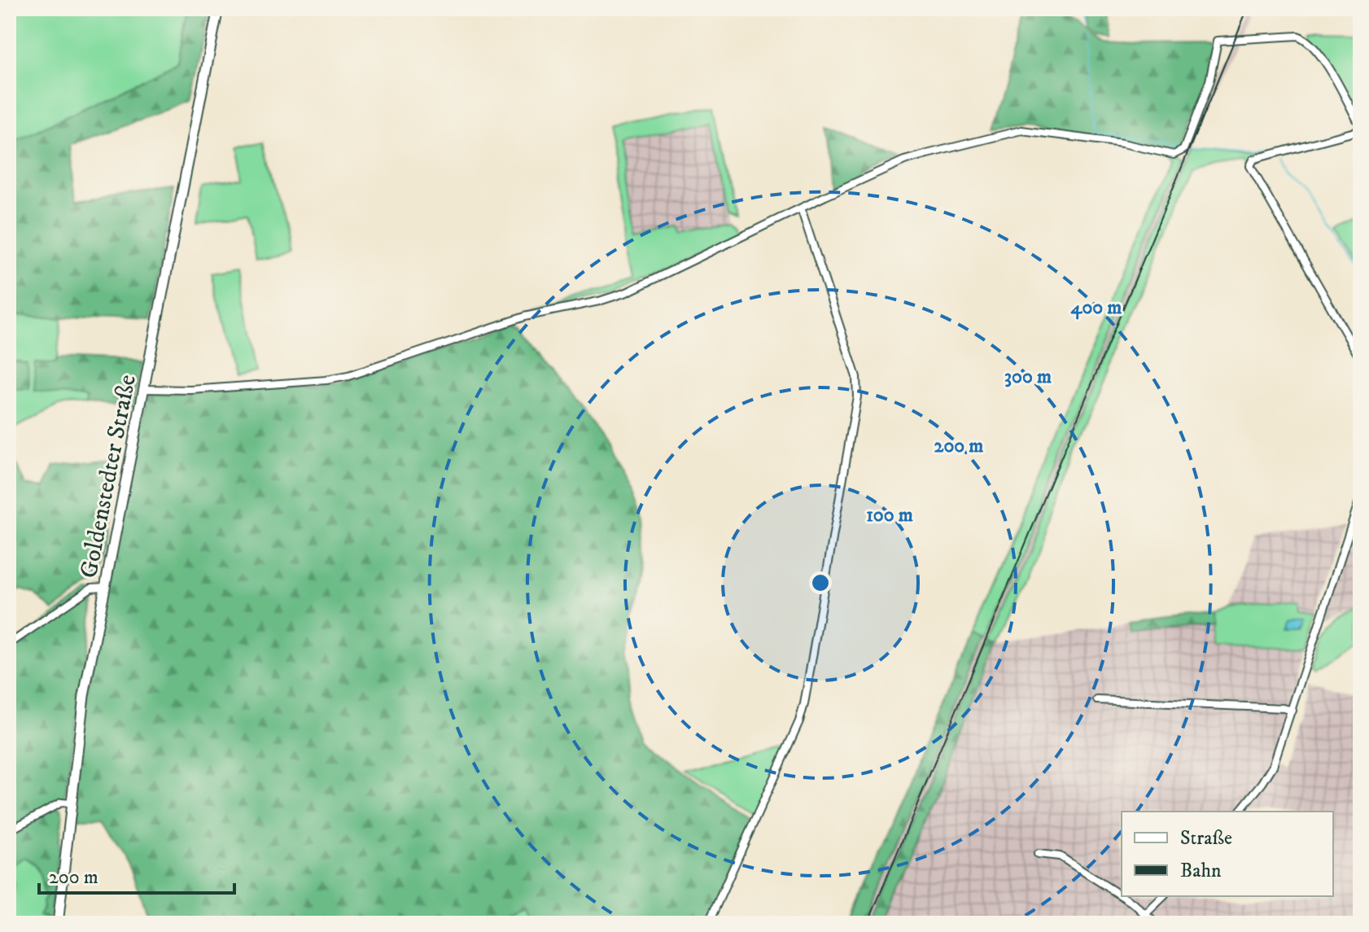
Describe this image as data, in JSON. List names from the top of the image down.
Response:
{
  "streets": {
    "main road": ["Goldenstedter Straße"]
  },
  "legend": ["Straße", "Bahn"],
  "scale_bar": "200 m",
  "rings": [
    "400 m",
    "300 m",
    "200 m",
    "100 m"
  ]
}
